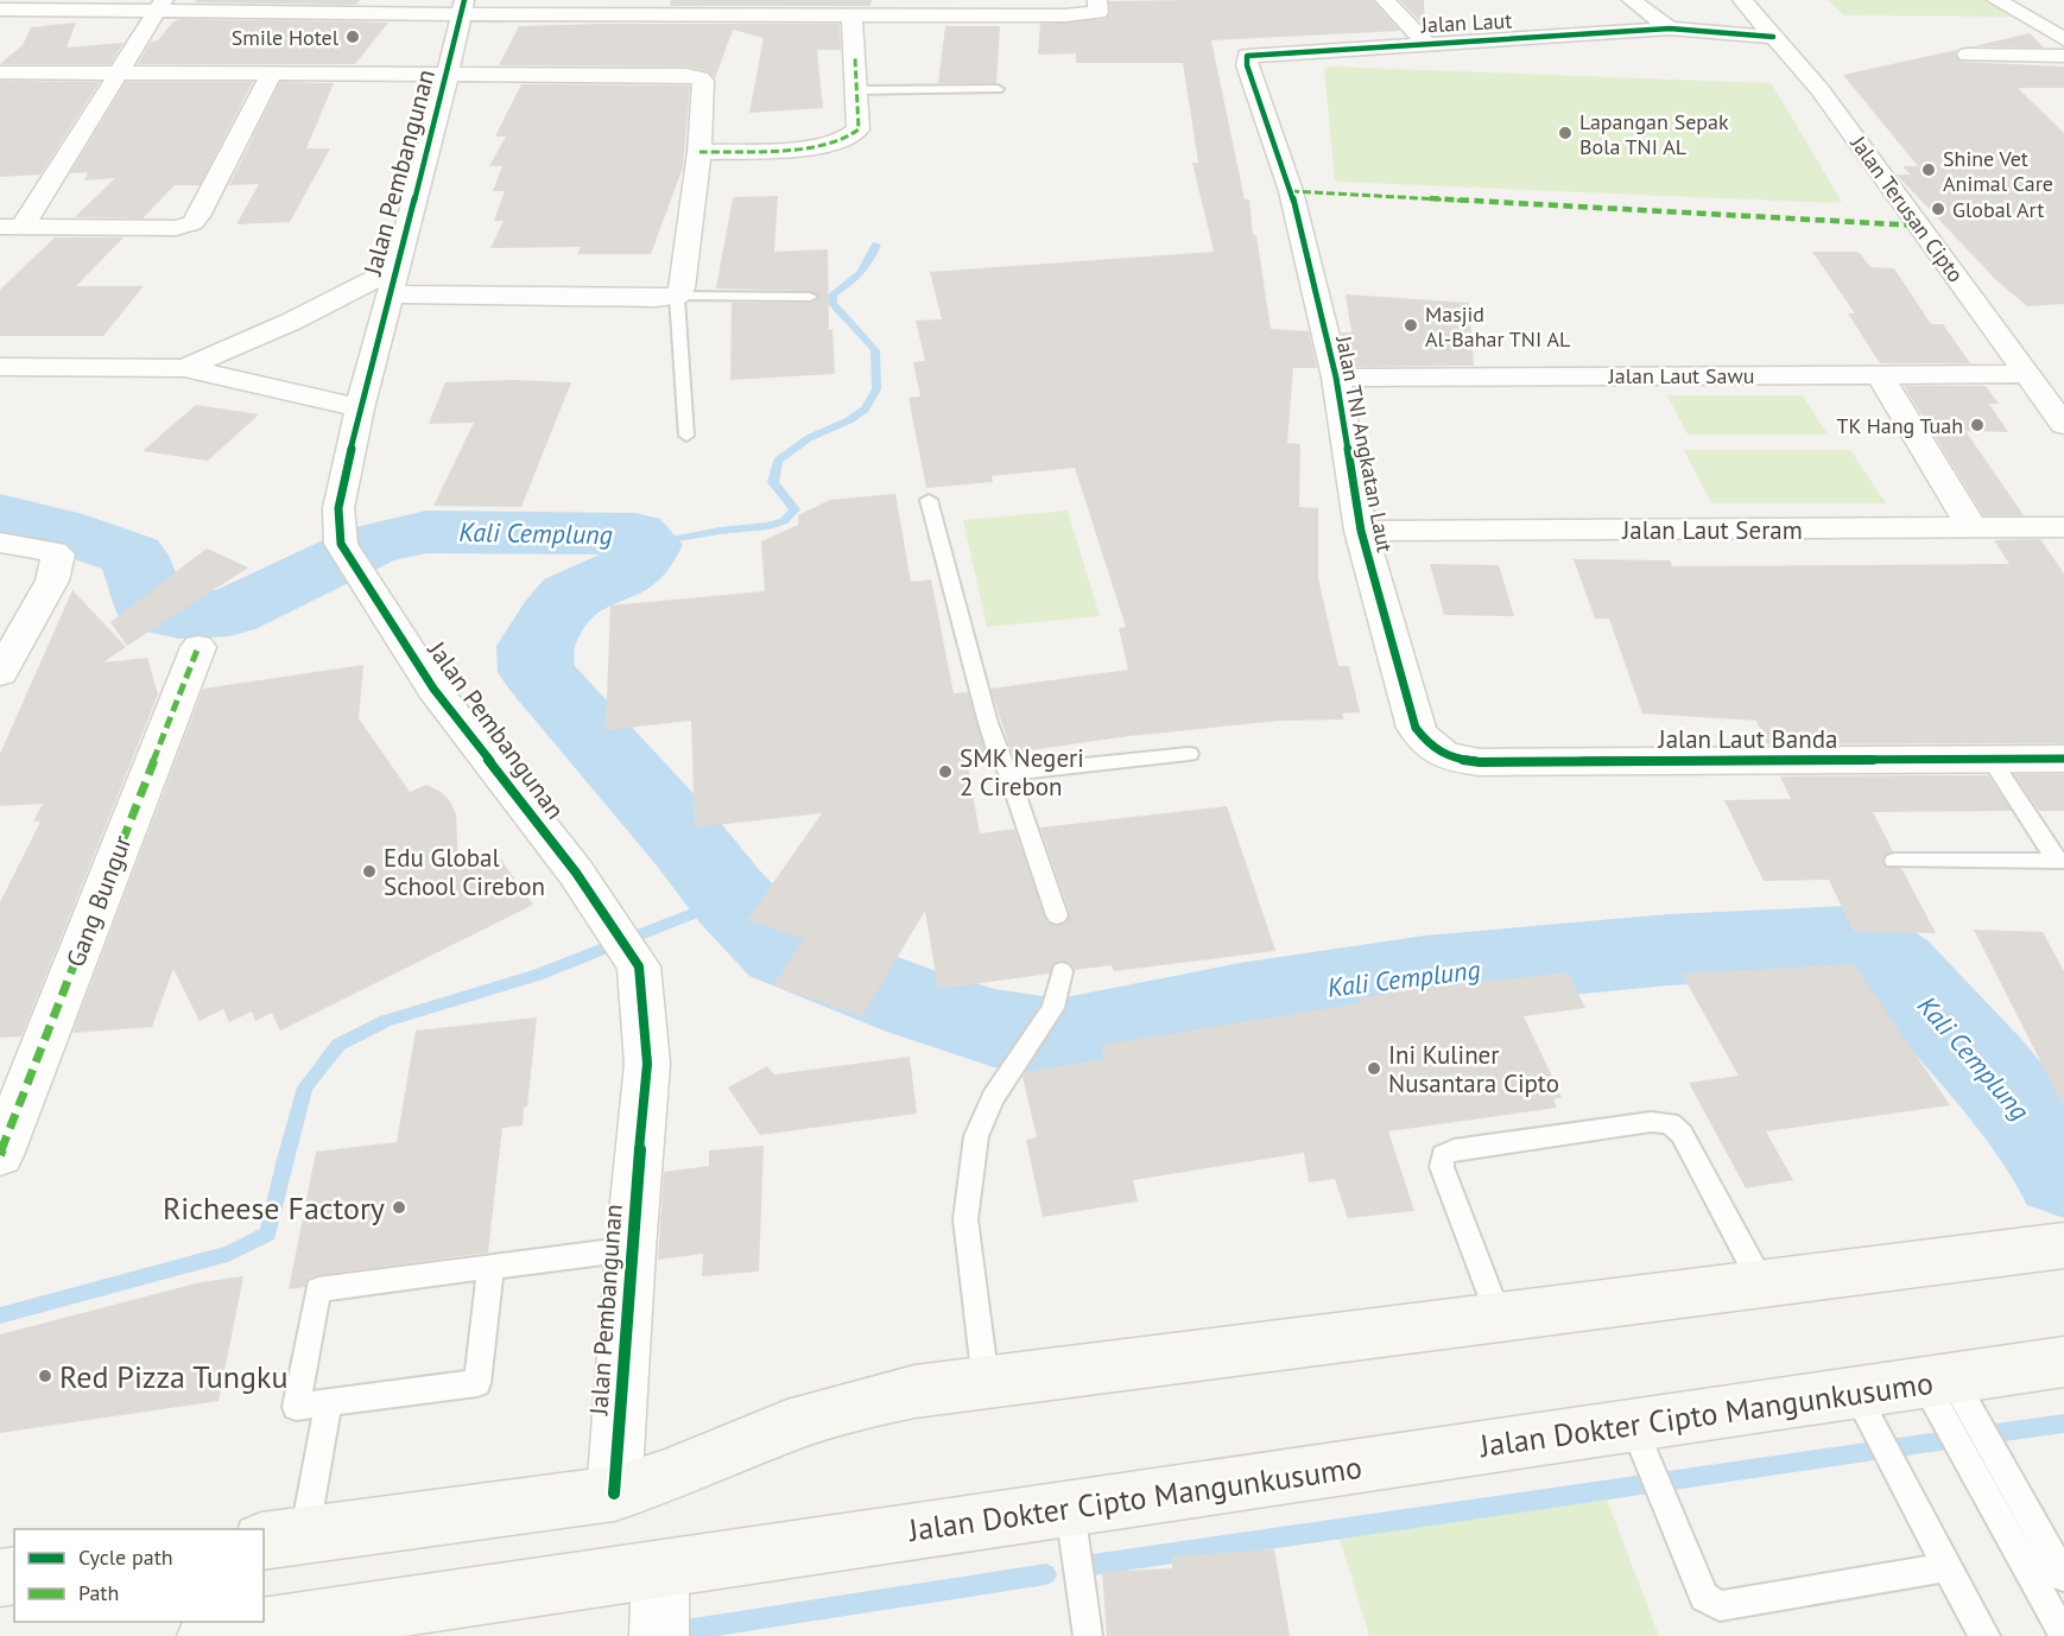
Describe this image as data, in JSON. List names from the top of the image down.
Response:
{
  "streets": {
    "main road": ["Jalan Dokter Cipto Mangunkusumo"],
    "street": [
      "Jalan Laut",
      "Jalan Pembangunan",
      "Jalan Terusan Cipto",
      "Jalan Laut Sawu",
      "Jalan TNI Angkatan Laut",
      "Jalan Laut Seram",
      "Jalan Laut Banda",
      "Gang Bungur"
    ]
  },
  "crossings": [
    ["Jalan Laut", "Jalan Terusan Cipto"],
    ["Jalan Laut", "Jalan TNI Angkatan Laut"],
    ["Jalan Terusan Cipto", "Jalan Laut Sawu"],
    ["Jalan Laut Sawu", "Jalan TNI Angkatan Laut"],
    ["Jalan TNI Angkatan Laut", "Jalan Laut Seram"],
    ["Jalan TNI Angkatan Laut", "Jalan Laut Banda"]
  ],
  "water": ["Kali Cemplung"],
  "places": [
    "Smile Hotel",
    "Lapangan Sepak Bola TNI AL",
    "Shine Vet Animal Care",
    "Global Art",
    "Masjid Al-Bahar TNI AL",
    "TK Hang Tuah",
    "SMK Negeri 2 Cirebon",
    "Edu Global School Cirebon",
    "Ini Kuliner Nusantara Cipto",
    "Richeese Factory",
    "Red Pizza Tungku"
  ],
  "legend": ["Cycle path", "Path"]
}
